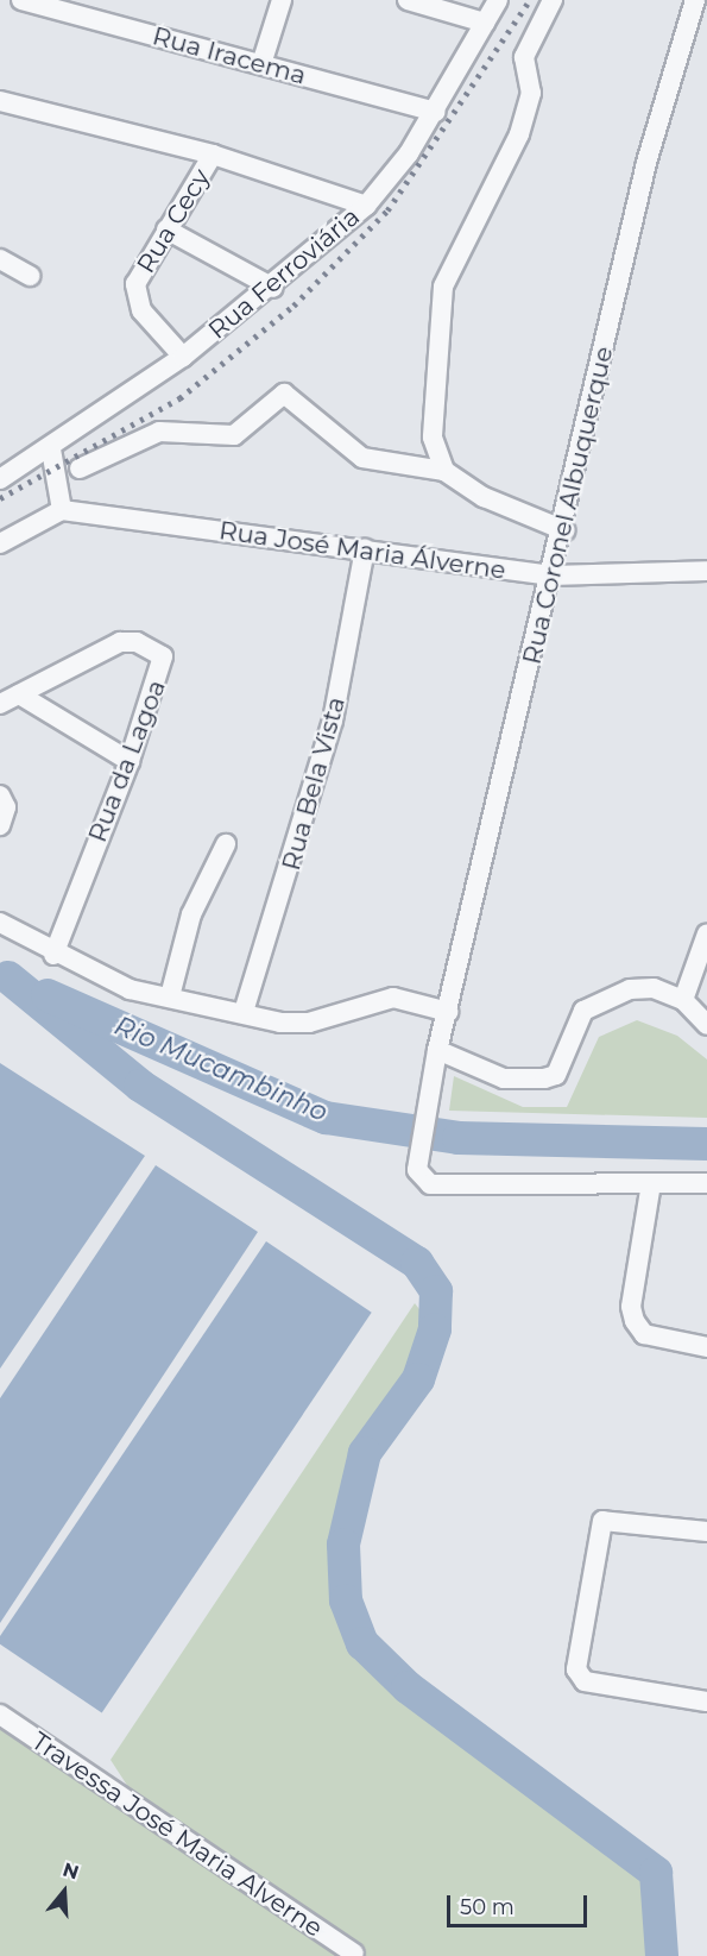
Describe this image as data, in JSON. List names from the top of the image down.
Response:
{
  "streets": {
    "street": [
      "Rua Iracema",
      "Rua Cecy",
      "Rua Ferroviária",
      "Rua Coronel Albuquerque",
      "Rua José Maria Álverne",
      "Rua da Lagoa",
      "Rua Bela Vista",
      "Travessa José Maria Alverne"
    ]
  },
  "crossings": [
    ["Rua Iracema", "Rua Ferroviária"],
    ["Rua Cecy", "Rua Ferroviária"],
    ["Rua Coronel Albuquerque", "Rua José Maria Álverne"],
    ["Rua José Maria Álverne", "Rua Bela Vista"]
  ],
  "water": ["Rio Mucambinho"],
  "scale_bar": "50 m",
  "north": "top"
}
